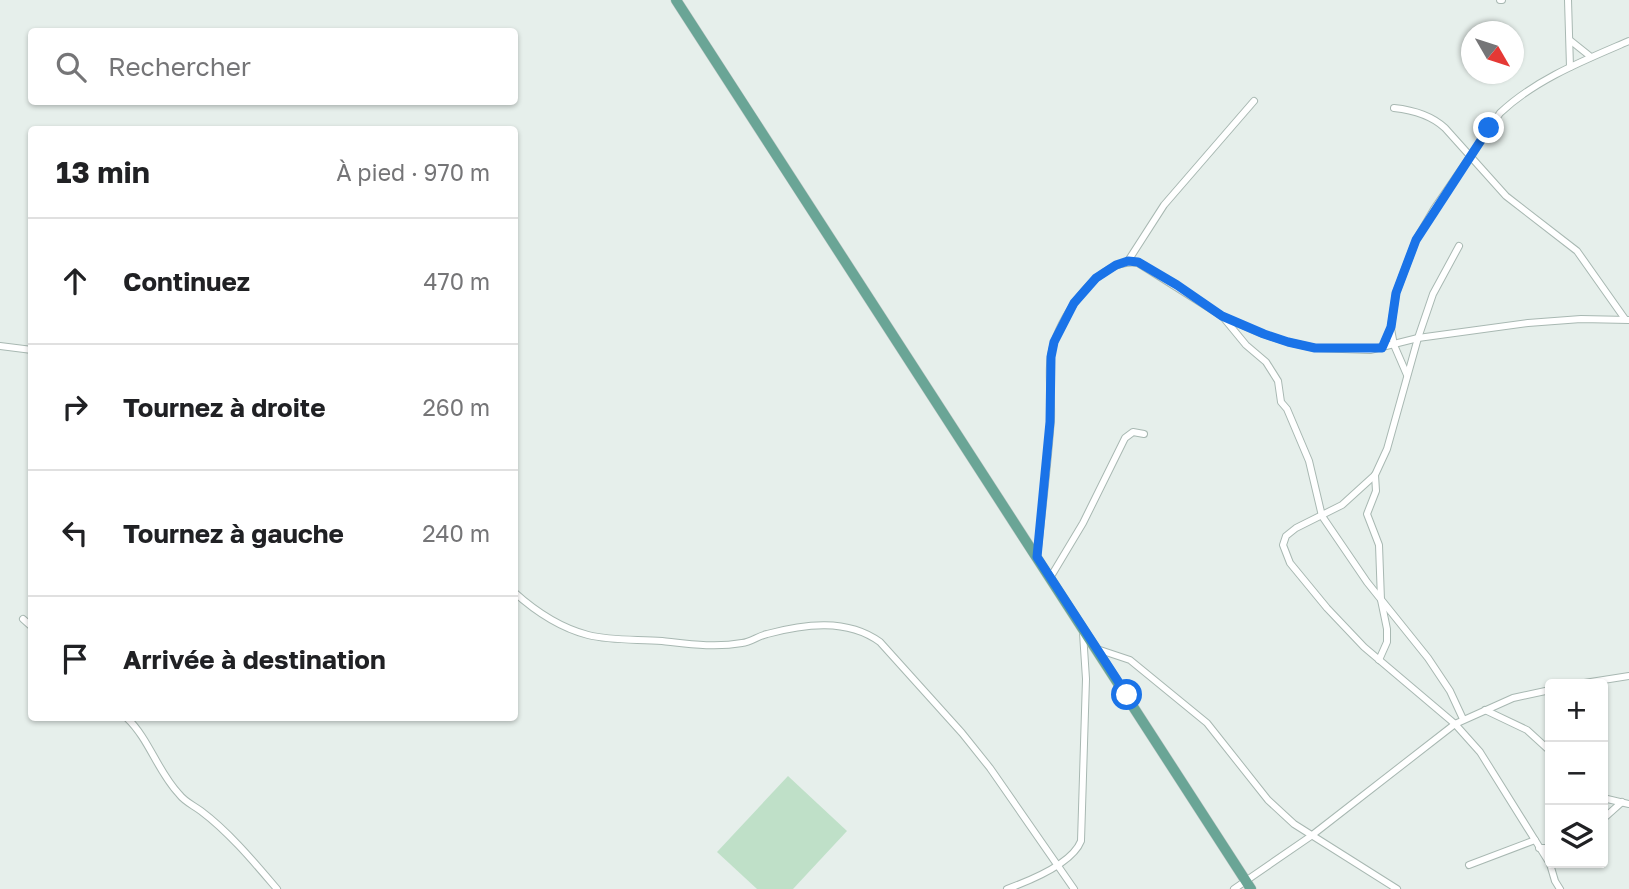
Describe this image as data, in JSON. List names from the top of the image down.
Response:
{
  "north": "bottom right",
  "page": {
    "search": "Rechercher",
    "heading": ["13 min", "À pied · 970 m"],
    "list": [
      ["Continuez", "470 m"],
      ["Tournez à droite", "260 m"],
      ["Tournez à gauche", "240 m"],
      "Arrivée à destination"
    ],
    "map_buttons": ["+", "−"]
  }
}
